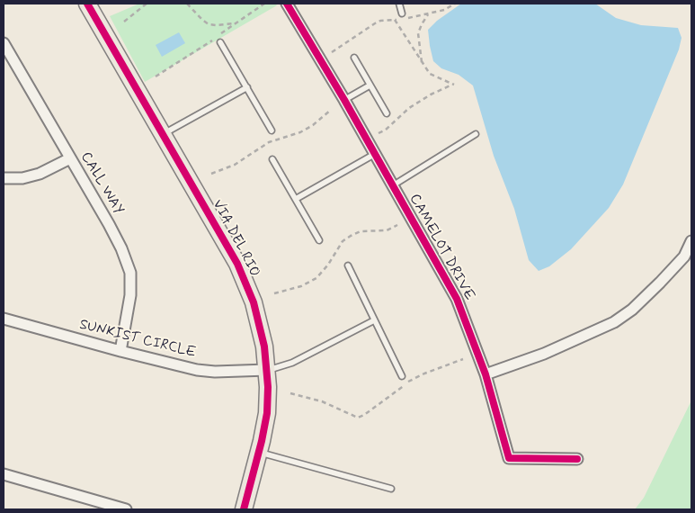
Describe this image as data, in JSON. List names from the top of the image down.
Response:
{
  "streets": {
    "main road": ["VIA DEL RIO"],
    "street": ["CALL WAY", "CAMELOT DRIVE", "SUNKIST CIRCLE"]
  },
  "crossings": [
    ["CALL WAY", "SUNKIST CIRCLE"],
    ["VIA DEL RIO", "SUNKIST CIRCLE"]
  ]
}
